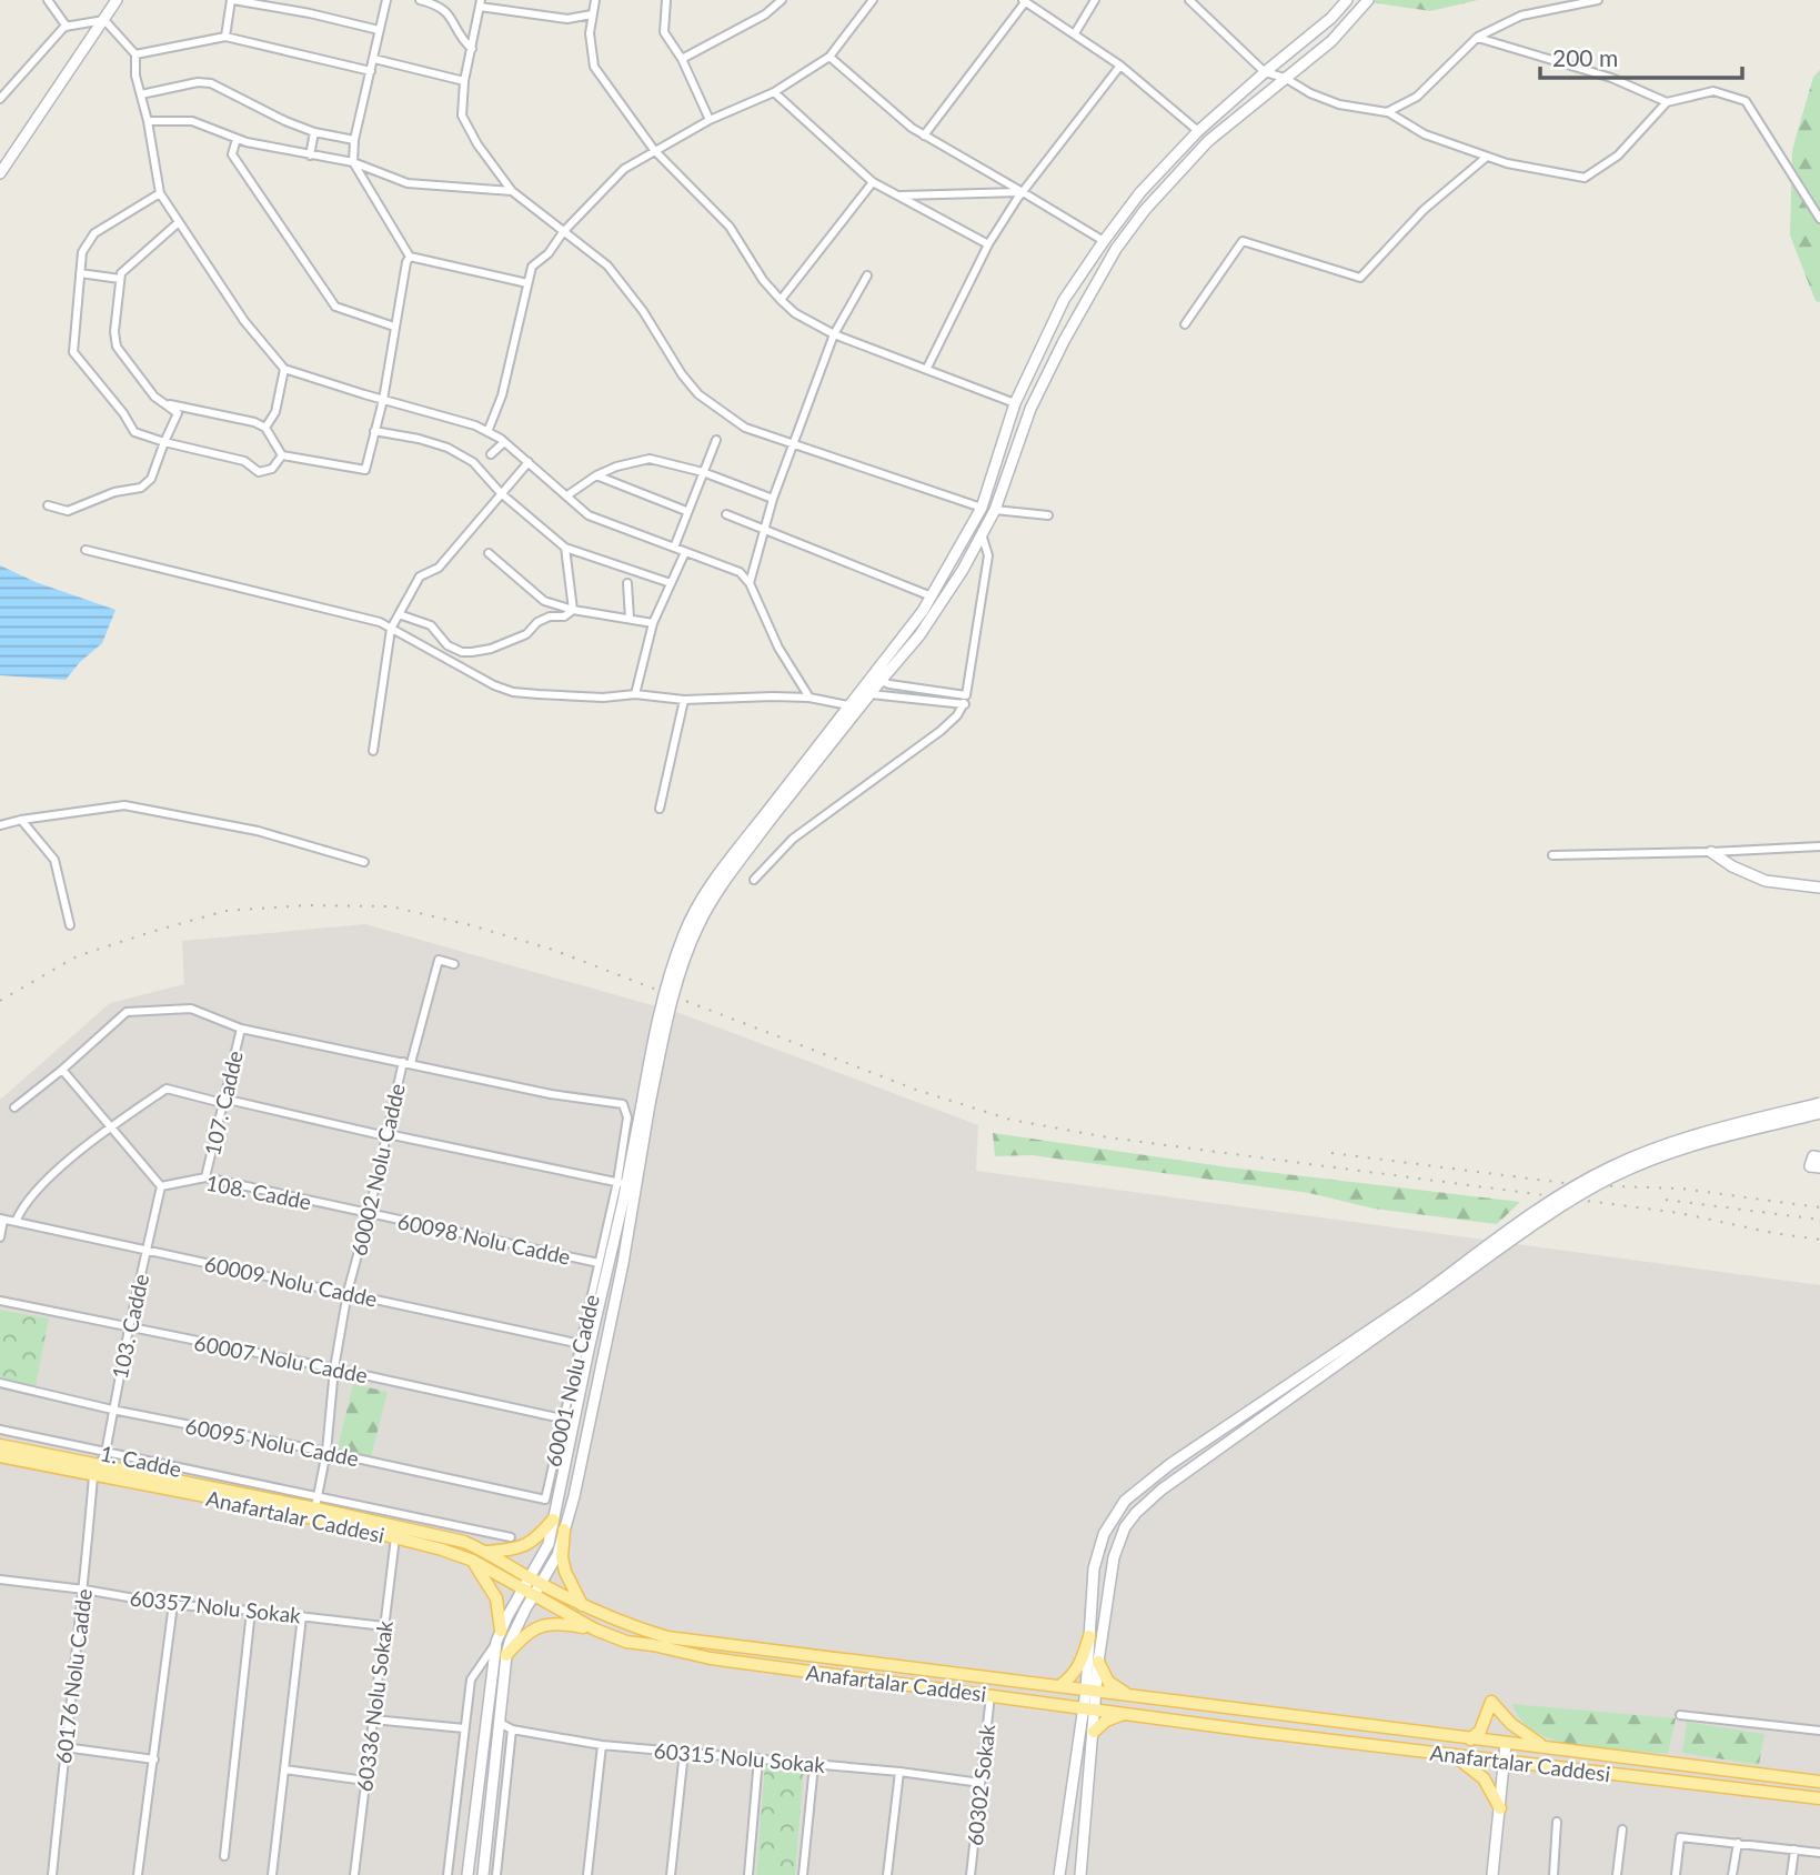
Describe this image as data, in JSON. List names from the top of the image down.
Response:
{
  "streets": {
    "main road": ["Anafartalar Caddesi"],
    "street": [
      "107. Cadde",
      "60002 Nolu Cadde",
      "108. Cadde",
      "60098 Nolu Cadde",
      "60009 Nolu Cadde",
      "103. Cadde",
      "60007 Nolu Cadde",
      "60001 Nolu Cadde",
      "60095 Nolu Cadde",
      "1. Cadde",
      "60357 Nolu Sokak",
      "60176 Nolu Cadde",
      "60336 Nolu Sokak",
      "60315 Nolu Sokak",
      "60302 Sokak"
    ]
  },
  "crossings": [
    ["107. Cadde", "108. Cadde"],
    ["60002 Nolu Cadde", "108. Cadde"],
    ["60002 Nolu Cadde", "60098 Nolu Cadde"],
    ["60002 Nolu Cadde", "60009 Nolu Cadde"],
    ["60002 Nolu Cadde", "60007 Nolu Cadde"],
    ["60002 Nolu Cadde", "60001 Nolu Cadde"],
    ["60002 Nolu Cadde", "60095 Nolu Cadde"],
    ["60002 Nolu Cadde", "1. Cadde"],
    ["60002 Nolu Cadde", "Anafartalar Caddesi"],
    ["108. Cadde", "60098 Nolu Cadde"],
    ["108. Cadde", "103. Cadde"],
    ["60098 Nolu Cadde", "60001 Nolu Cadde"],
    ["60009 Nolu Cadde", "103. Cadde"],
    ["60009 Nolu Cadde", "60001 Nolu Cadde"],
    ["103. Cadde", "60007 Nolu Cadde"],
    ["103. Cadde", "60095 Nolu Cadde"],
    ["103. Cadde", "1. Cadde"],
    ["103. Cadde", "Anafartalar Caddesi"],
    ["103. Cadde", "60176 Nolu Cadde"],
    ["60007 Nolu Cadde", "60001 Nolu Cadde"],
    ["60001 Nolu Cadde", "60095 Nolu Cadde"],
    ["1. Cadde", "Anafartalar Caddesi"],
    ["Anafartalar Caddesi", "60176 Nolu Cadde"],
    ["Anafartalar Caddesi", "60336 Nolu Sokak"],
    ["Anafartalar Caddesi", "60302 Sokak"],
    ["60357 Nolu Sokak", "60176 Nolu Cadde"],
    ["60357 Nolu Sokak", "60336 Nolu Sokak"],
    ["60315 Nolu Sokak", "60302 Sokak"]
  ],
  "scale_bar": "200 m"
}
